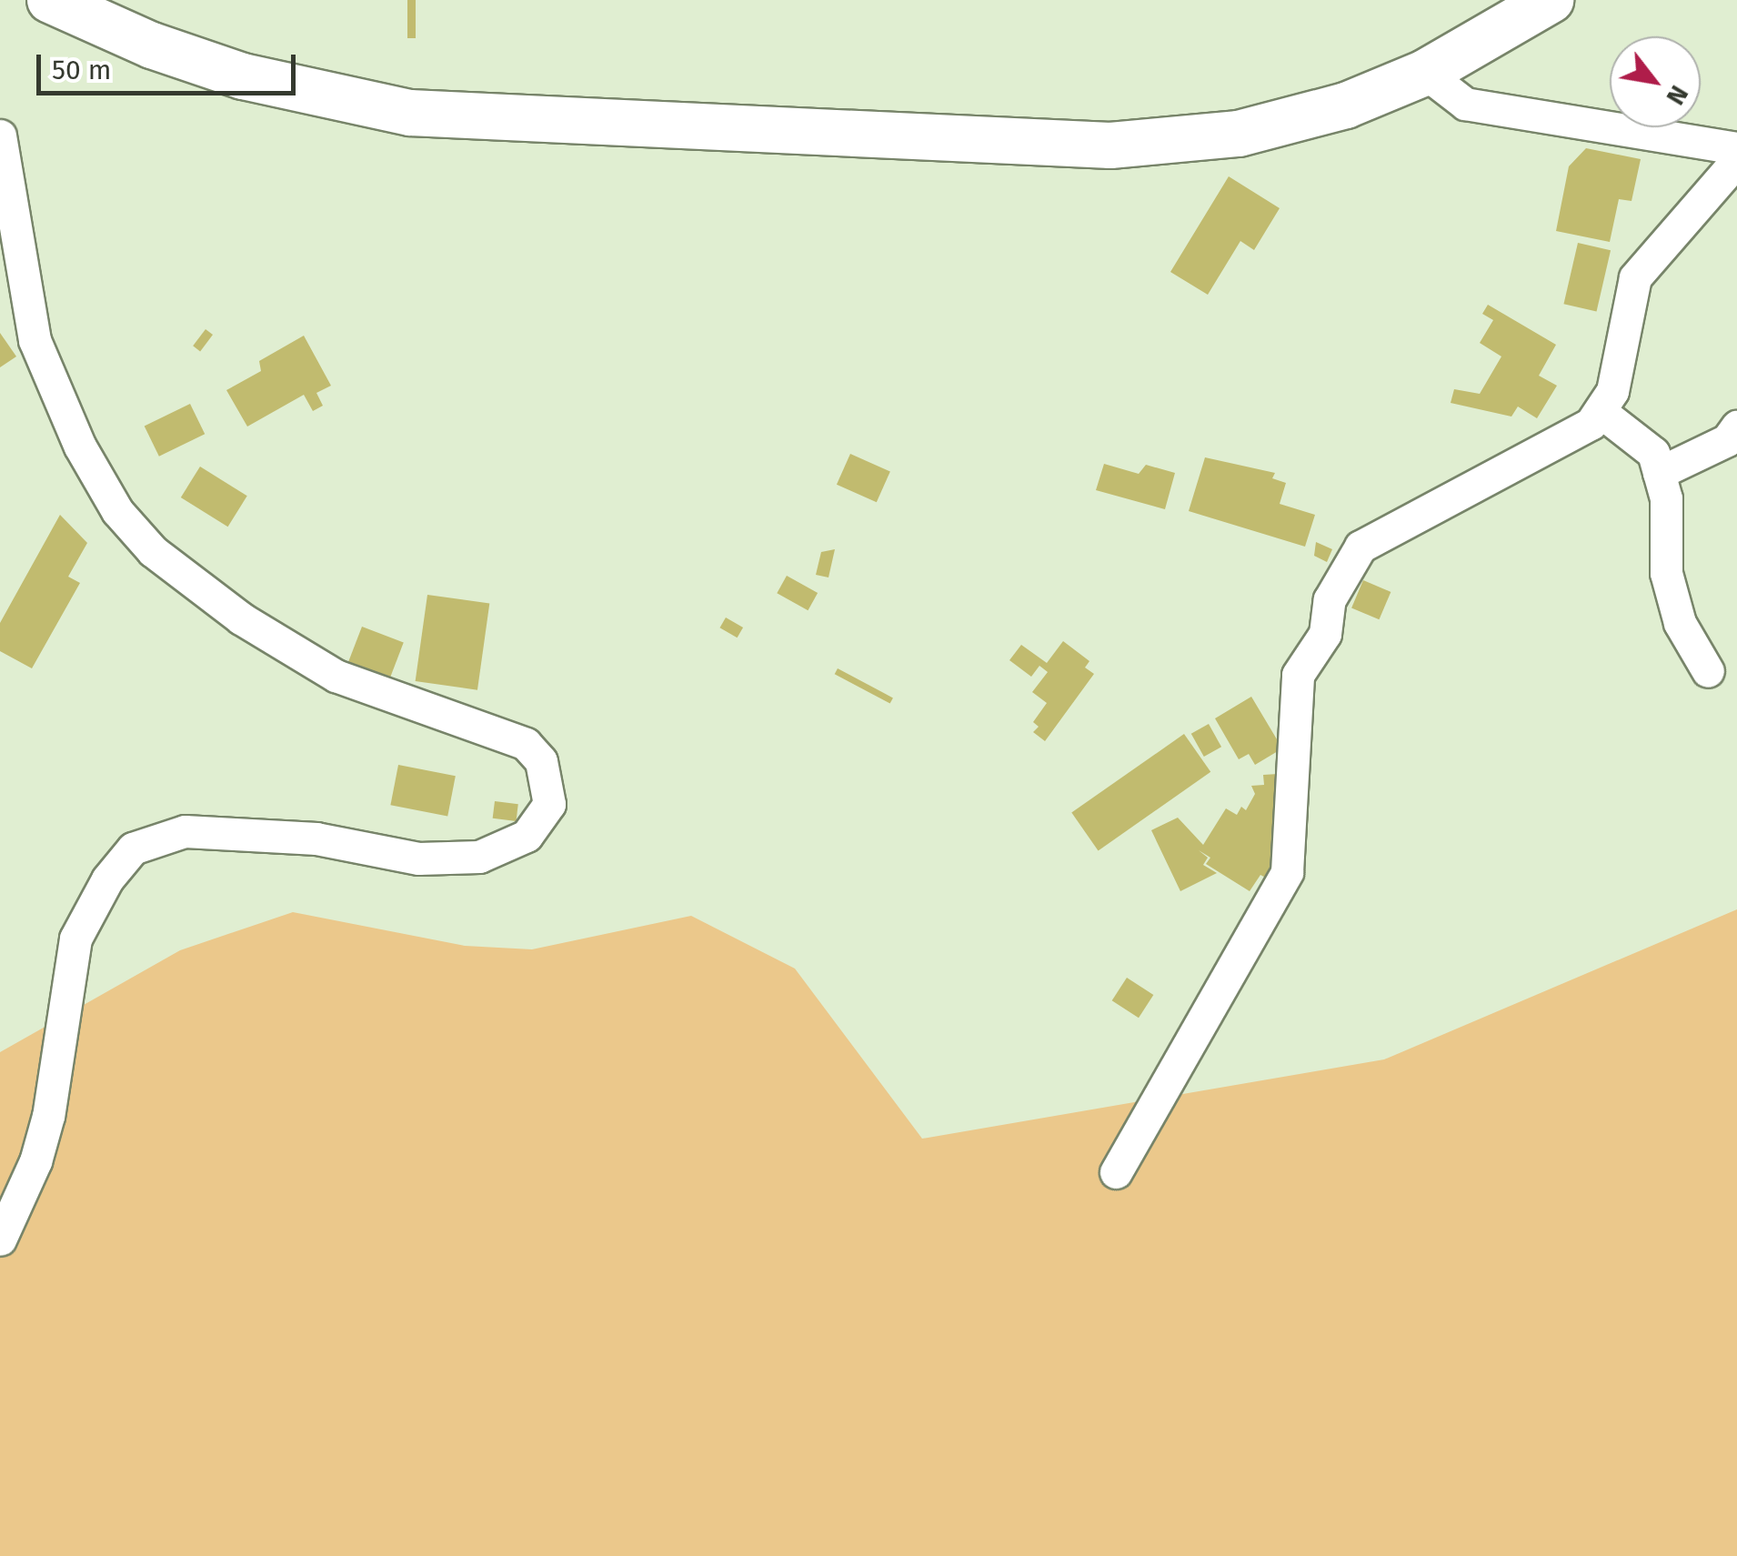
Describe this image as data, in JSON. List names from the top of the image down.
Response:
{
  "scale_bar": "50 m",
  "north": "bottom right"
}
